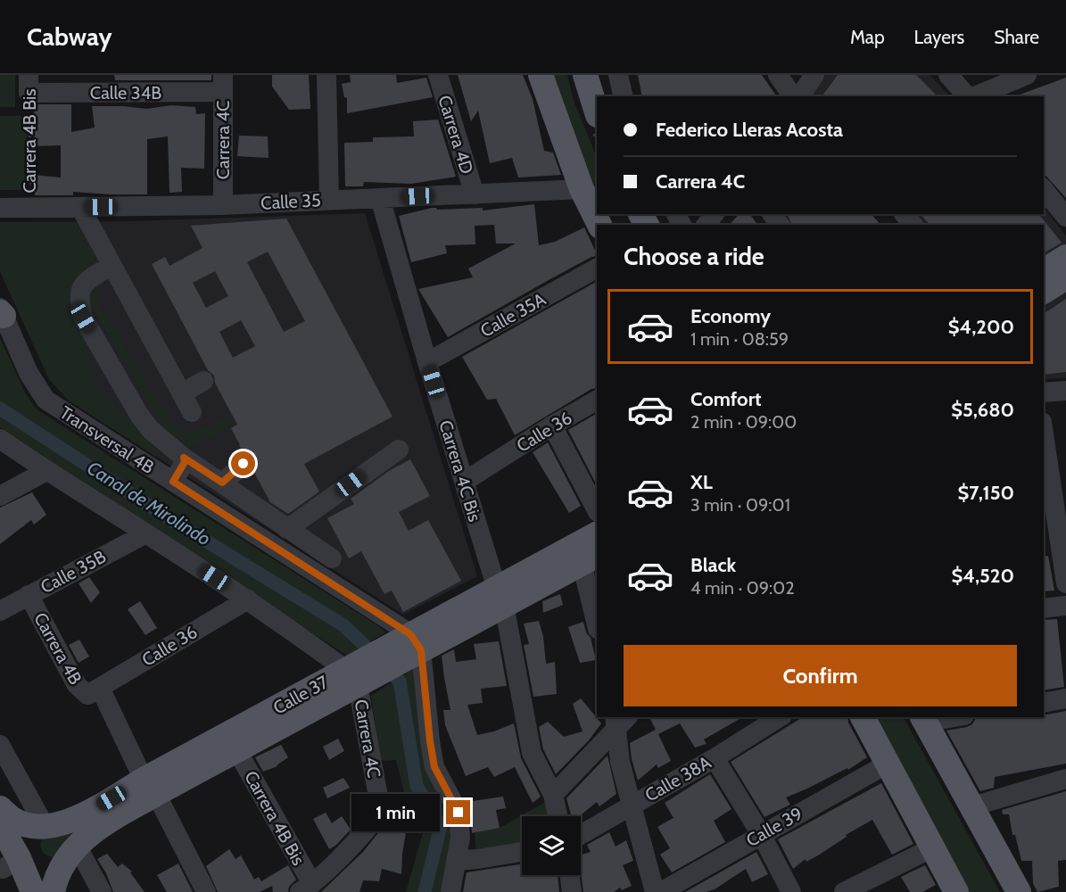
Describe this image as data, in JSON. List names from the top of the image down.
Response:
{
  "streets": {
    "main road": ["Calle 37"],
    "street": [
      "Calle 34B",
      "Carrera 4D",
      "Carrera 4C",
      "Carrera 4B Bis",
      "Calle 35",
      "Calle 35A",
      "Calle 36",
      "Transversal 4B",
      "Carrera 4C Bis",
      "Calle 35B",
      "Carrera 4B",
      "Calle 38A",
      "Calle 39"
    ]
  },
  "crossings": [
    ["Calle 34B", "Carrera 4C"],
    ["Calle 34B", "Carrera 4B Bis"],
    ["Carrera 4D", "Calle 35"],
    ["Carrera 4C", "Carrera 4B Bis"],
    ["Carrera 4C", "Calle 35"],
    ["Carrera 4C", "Calle 37"],
    ["Carrera 4B Bis", "Calle 35"],
    ["Carrera 4B Bis", "Calle 37"],
    ["Calle 35", "Carrera 4C Bis"],
    ["Calle 35A", "Carrera 4C Bis"],
    ["Calle 36", "Carrera 4C Bis"],
    ["Calle 36", "Carrera 4B"],
    ["Transversal 4B", "Calle 37"],
    ["Carrera 4C Bis", "Calle 37"],
    ["Calle 35B", "Carrera 4B"],
    ["Carrera 4B", "Calle 37"]
  ],
  "water": ["Canal de Mirolindo"],
  "page": {
    "header": "Cabway",
    "nav": ["Map", "Layers", "Share"],
    "banner": ["Federico Lleras Acosta", "Carrera 4C"],
    "heading": "Choose a ride",
    "list": [
      {
        "name": "Economy",
        "note": "1 min · 08:59",
        "value": "$4,200"
      },
      {
        "name": "Comfort",
        "note": "2 min · 09:00",
        "value": "$5,680"
      },
      {
        "name": "XL",
        "note": "3 min · 09:01",
        "value": "$7,150"
      },
      {
        "name": "Black",
        "note": "4 min · 09:02",
        "value": "$4,520"
      }
    ],
    "buttons": "Confirm",
    "bubble": "1 min"
  }
}
